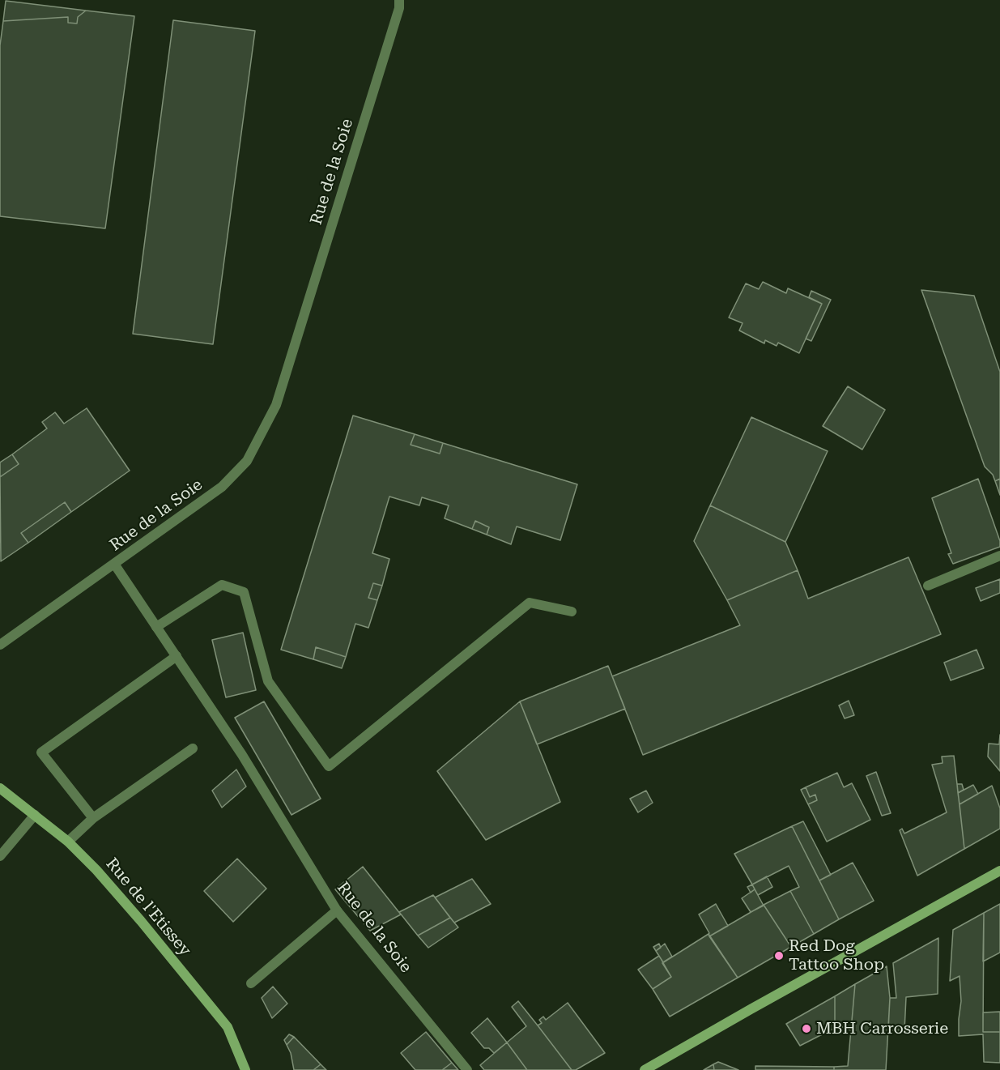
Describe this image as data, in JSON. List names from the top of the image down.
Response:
{
  "streets": {
    "street": ["Rue de la Soie", "Rue de l'Etissey"]
  },
  "places": ["Red Dog Tattoo Shop", "MBH Carrosserie"]
}
